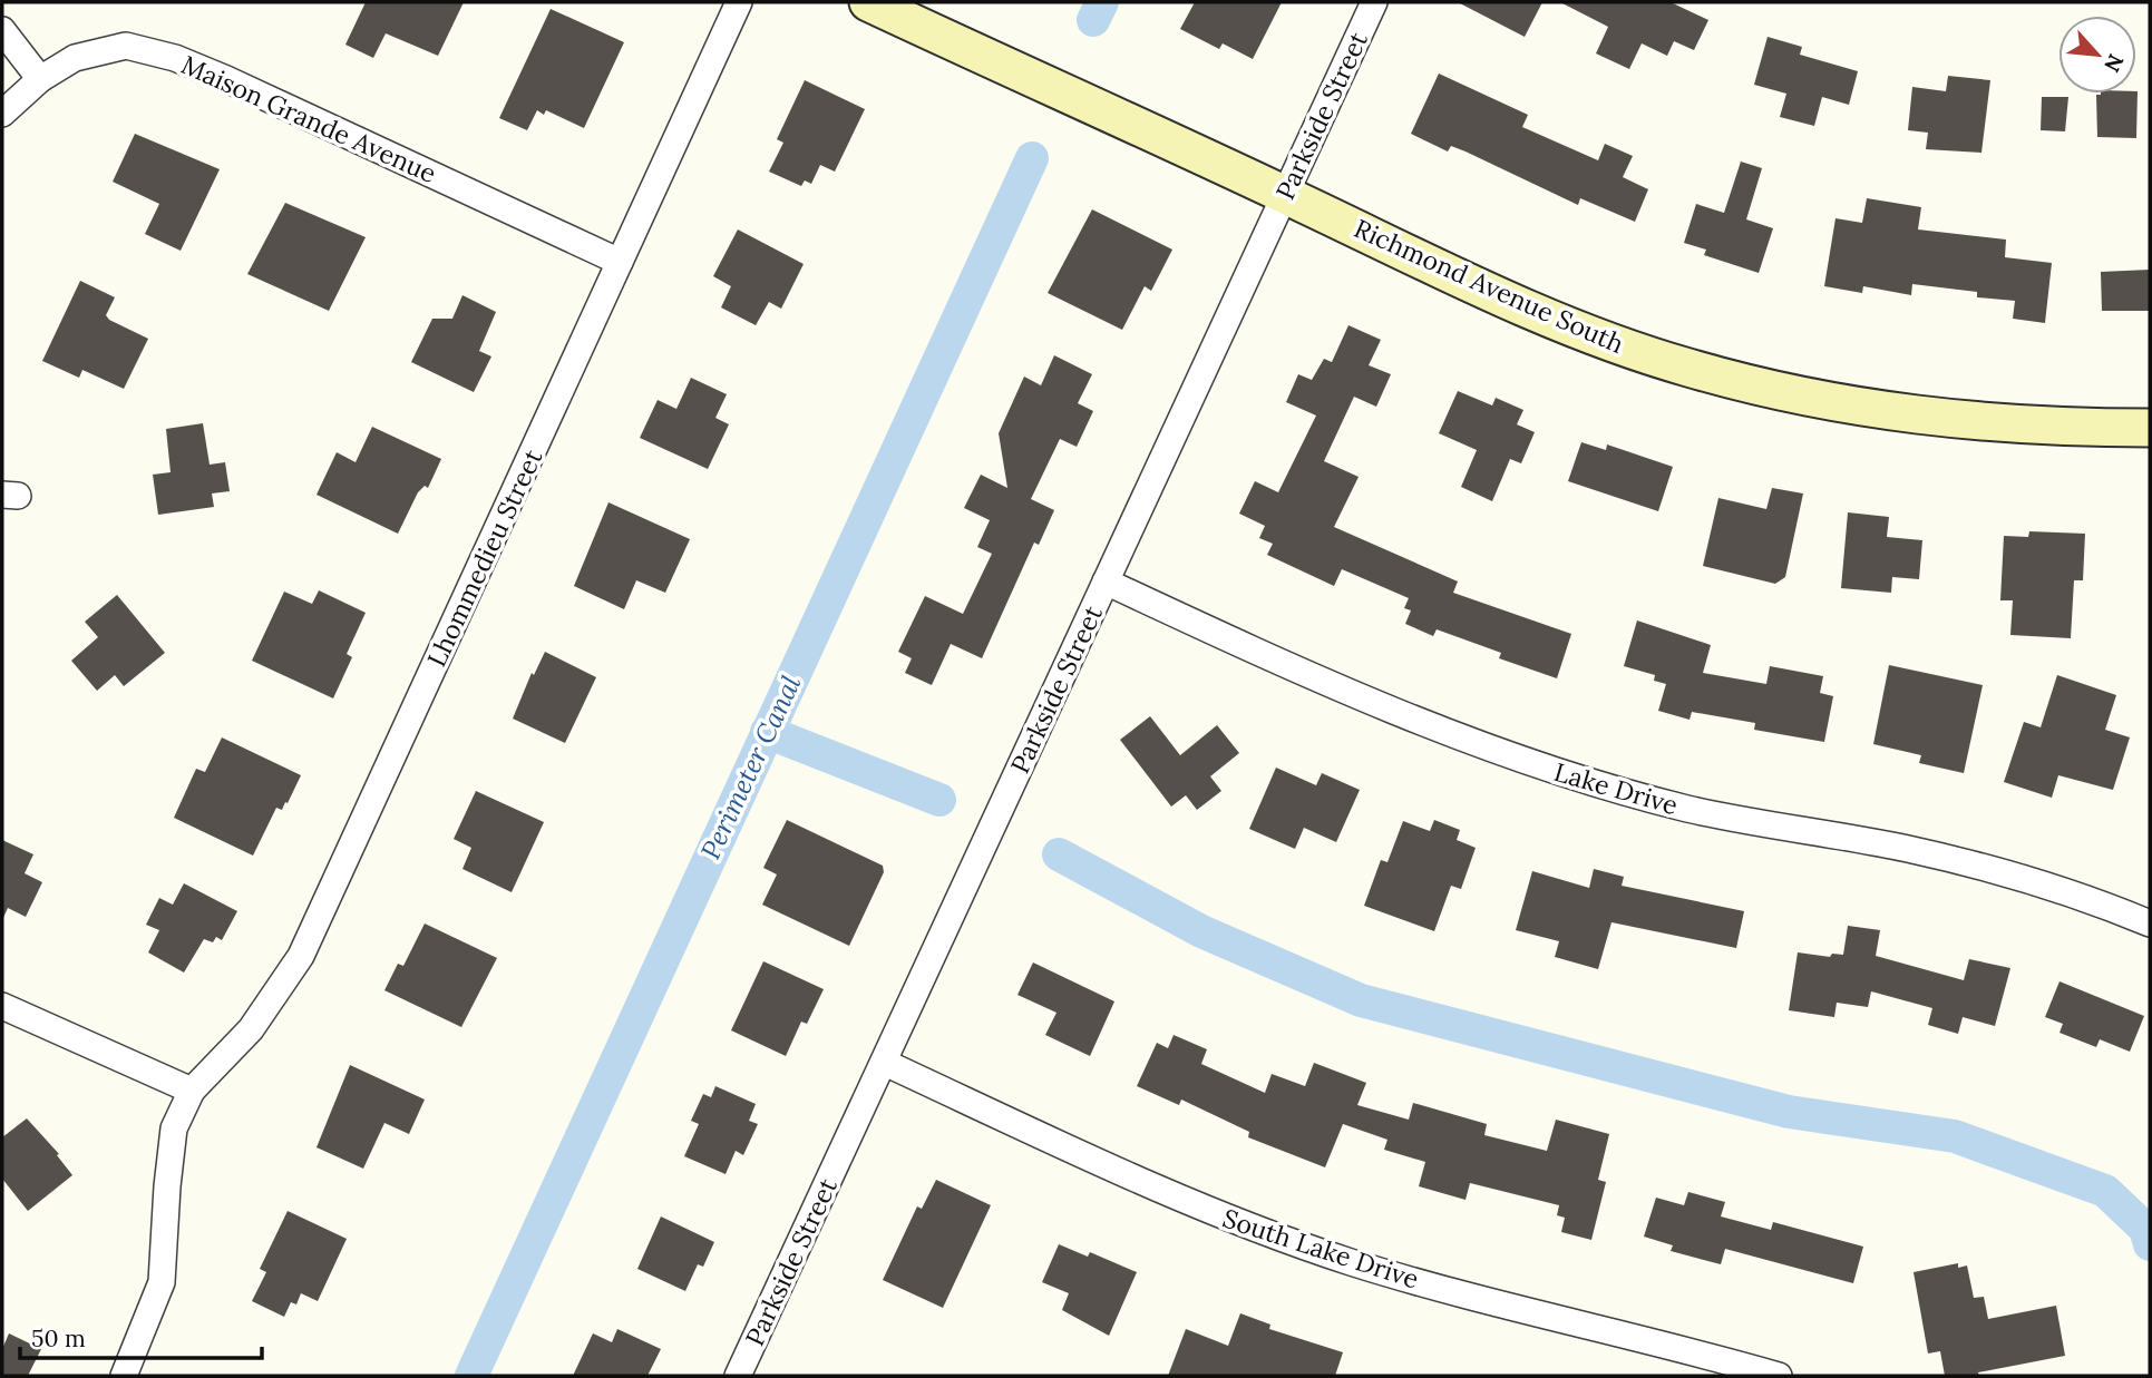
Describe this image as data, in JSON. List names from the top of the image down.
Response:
{
  "streets": {
    "street": [
      "Parkside Street",
      "Maison Grande Avenue",
      "Richmond Avenue South",
      "Lhommedieu Street",
      "Lake Drive",
      "South Lake Drive"
    ]
  },
  "crossings": [
    ["Parkside Street", "Richmond Avenue South"],
    ["Parkside Street", "Lake Drive"],
    ["Parkside Street", "South Lake Drive"],
    ["Maison Grande Avenue", "Lhommedieu Street"]
  ],
  "water": ["Perimeter Canal"],
  "scale_bar": "50 m",
  "north": "bottom right"
}
